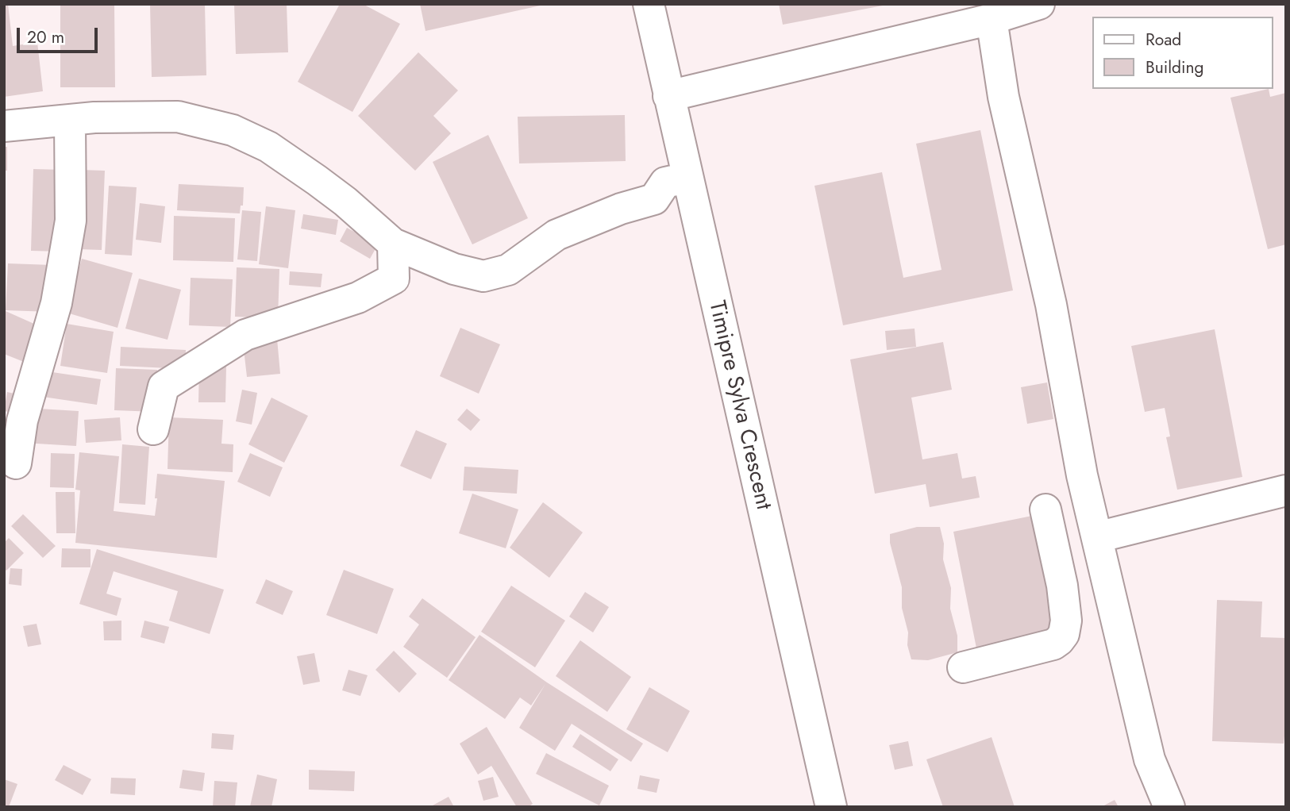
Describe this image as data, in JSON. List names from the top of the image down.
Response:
{
  "streets": {
    "street": ["Timipre Sylva Crescent"]
  },
  "legend": ["Road", "Building"],
  "scale_bar": "20 m"
}
